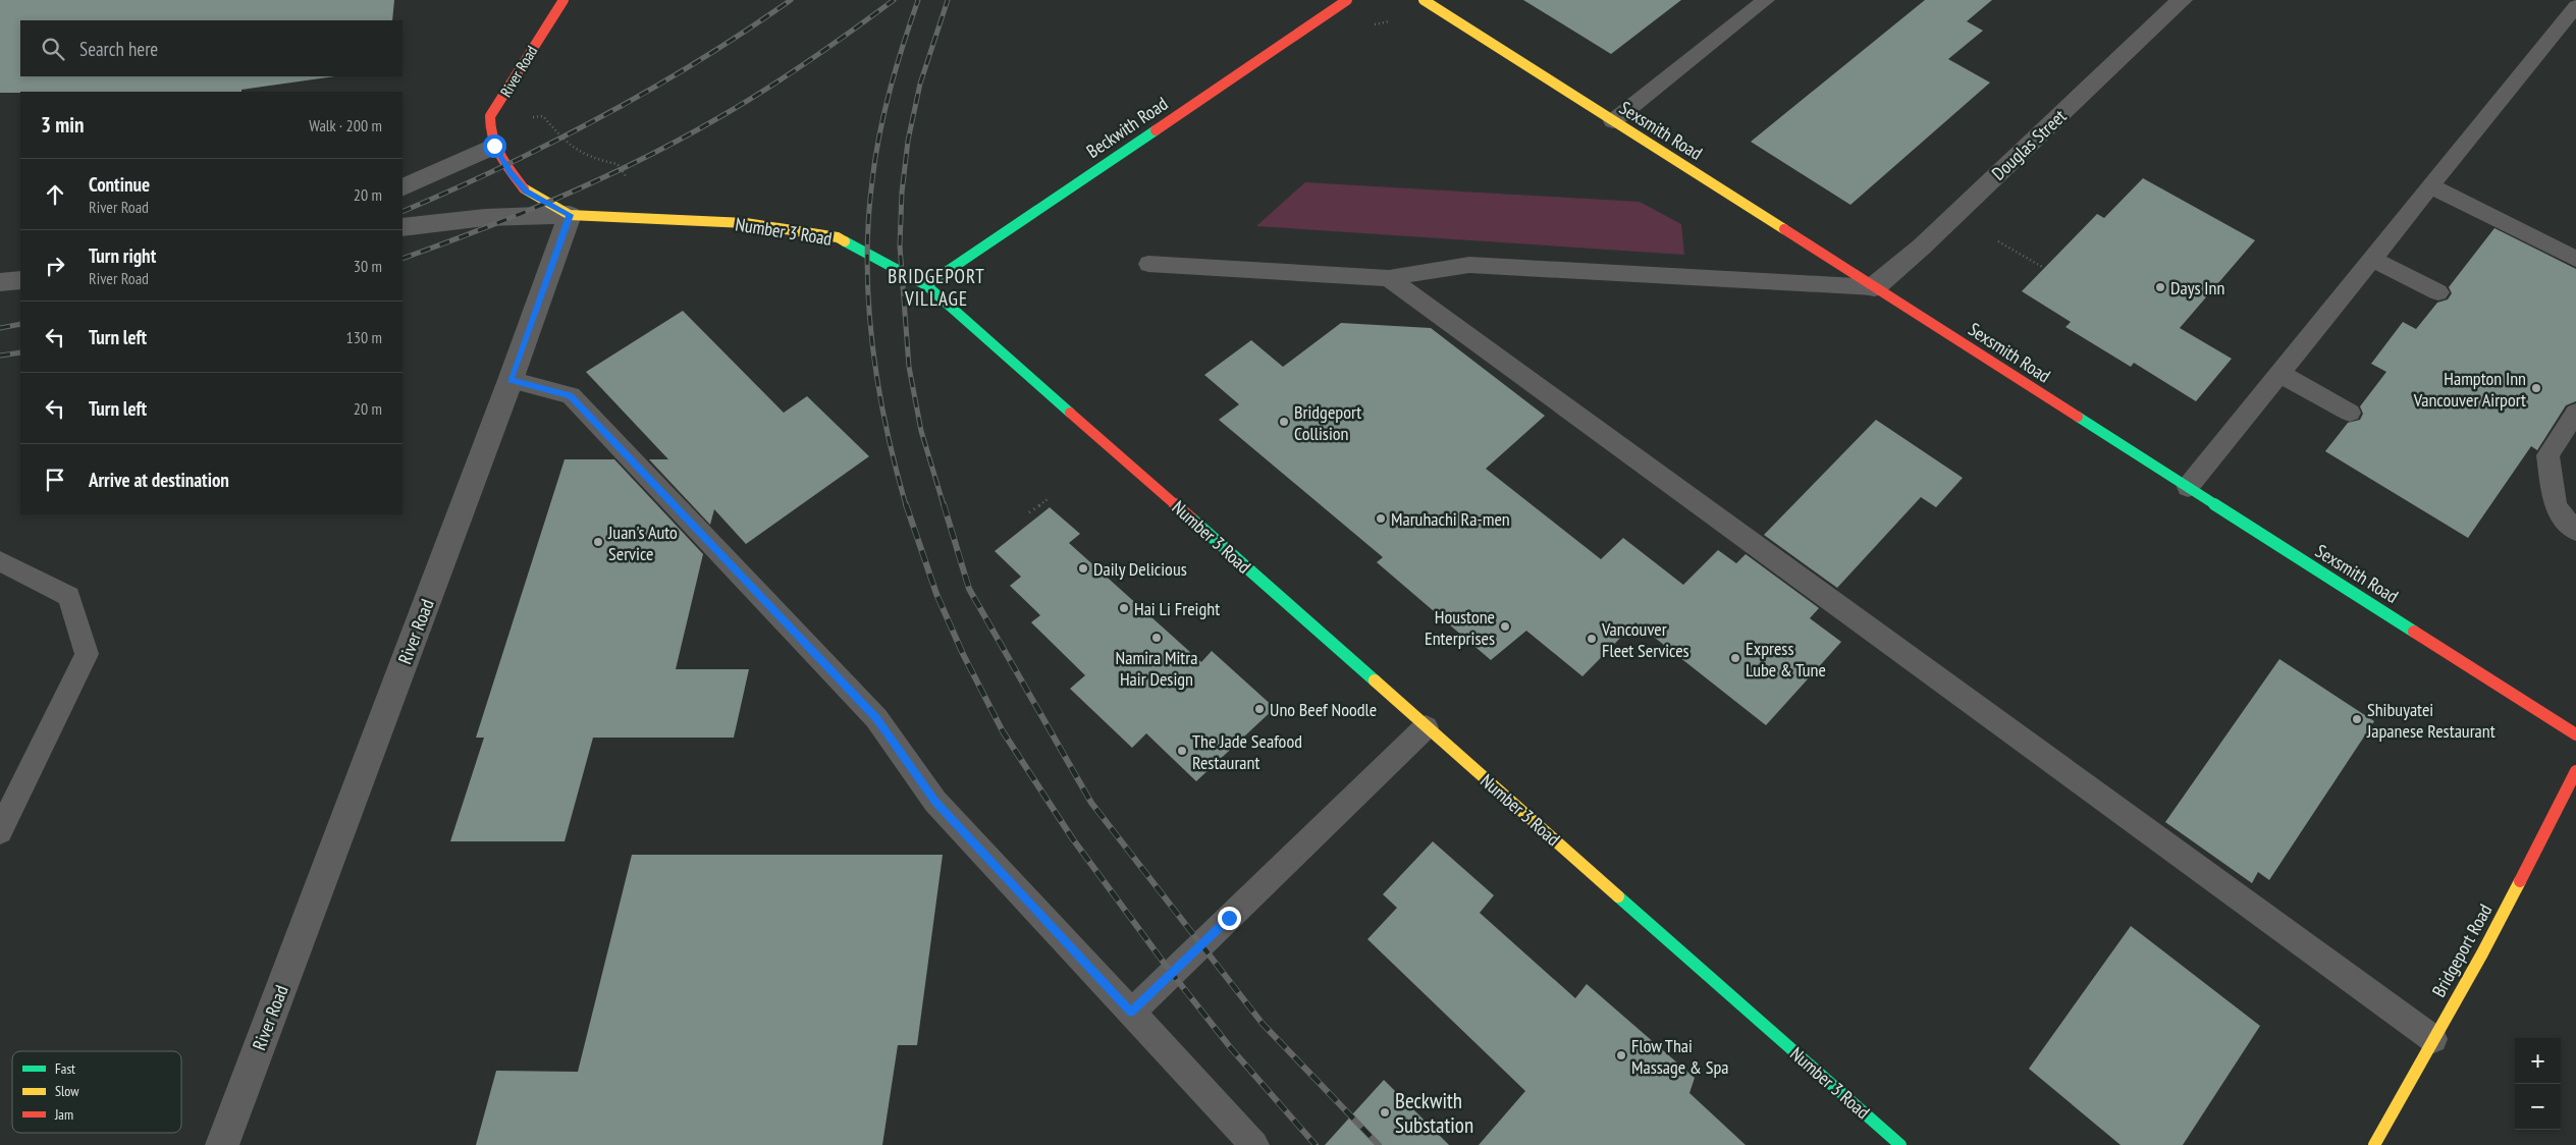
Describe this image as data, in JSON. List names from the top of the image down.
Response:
{
  "streets": {
    "street": [
      "River Road",
      "Beckwith Road",
      "Sexsmith Road",
      "Douglas Street",
      "Number 3 Road",
      "Bridgeport Road"
    ]
  },
  "crossings": [
    ["River Road", "Number 3 Road"],
    ["Beckwith Road", "Number 3 Road"],
    ["Sexsmith Road", "Douglas Street"]
  ],
  "districts": ["BRIDGEPORT VILLAGE"],
  "places": [
    "Days Inn",
    "Hampton Inn Vancouver Airport",
    "Bridgeport Collision",
    "Maruhachi Ra-men",
    "Juan's Auto Service",
    "Daily Delicious",
    "Hai Li Freight",
    "Houstone Enterprises",
    "Namira Mitra Hair Design",
    "Vancouver Fleet Services",
    "Express Lube & Tune",
    "Uno Beef Noodle",
    "Shibuyatei Japanese Restaurant",
    "The Jade Seafood Restaurant",
    "Flow Thai Massage & Spa",
    "Beckwith Substation"
  ],
  "legend": ["Fast", "Slow", "Jam"],
  "page": {
    "search": "Search here",
    "heading": ["3 min", "Walk · 200 m"],
    "list": [
      ["Continue", "River Road", "20 m"],
      ["Turn right", "River Road", "30 m"],
      ["Turn left", "130 m"],
      ["Turn left", "20 m"],
      "Arrive at destination"
    ],
    "map_buttons": ["+", "−"]
  }
}
